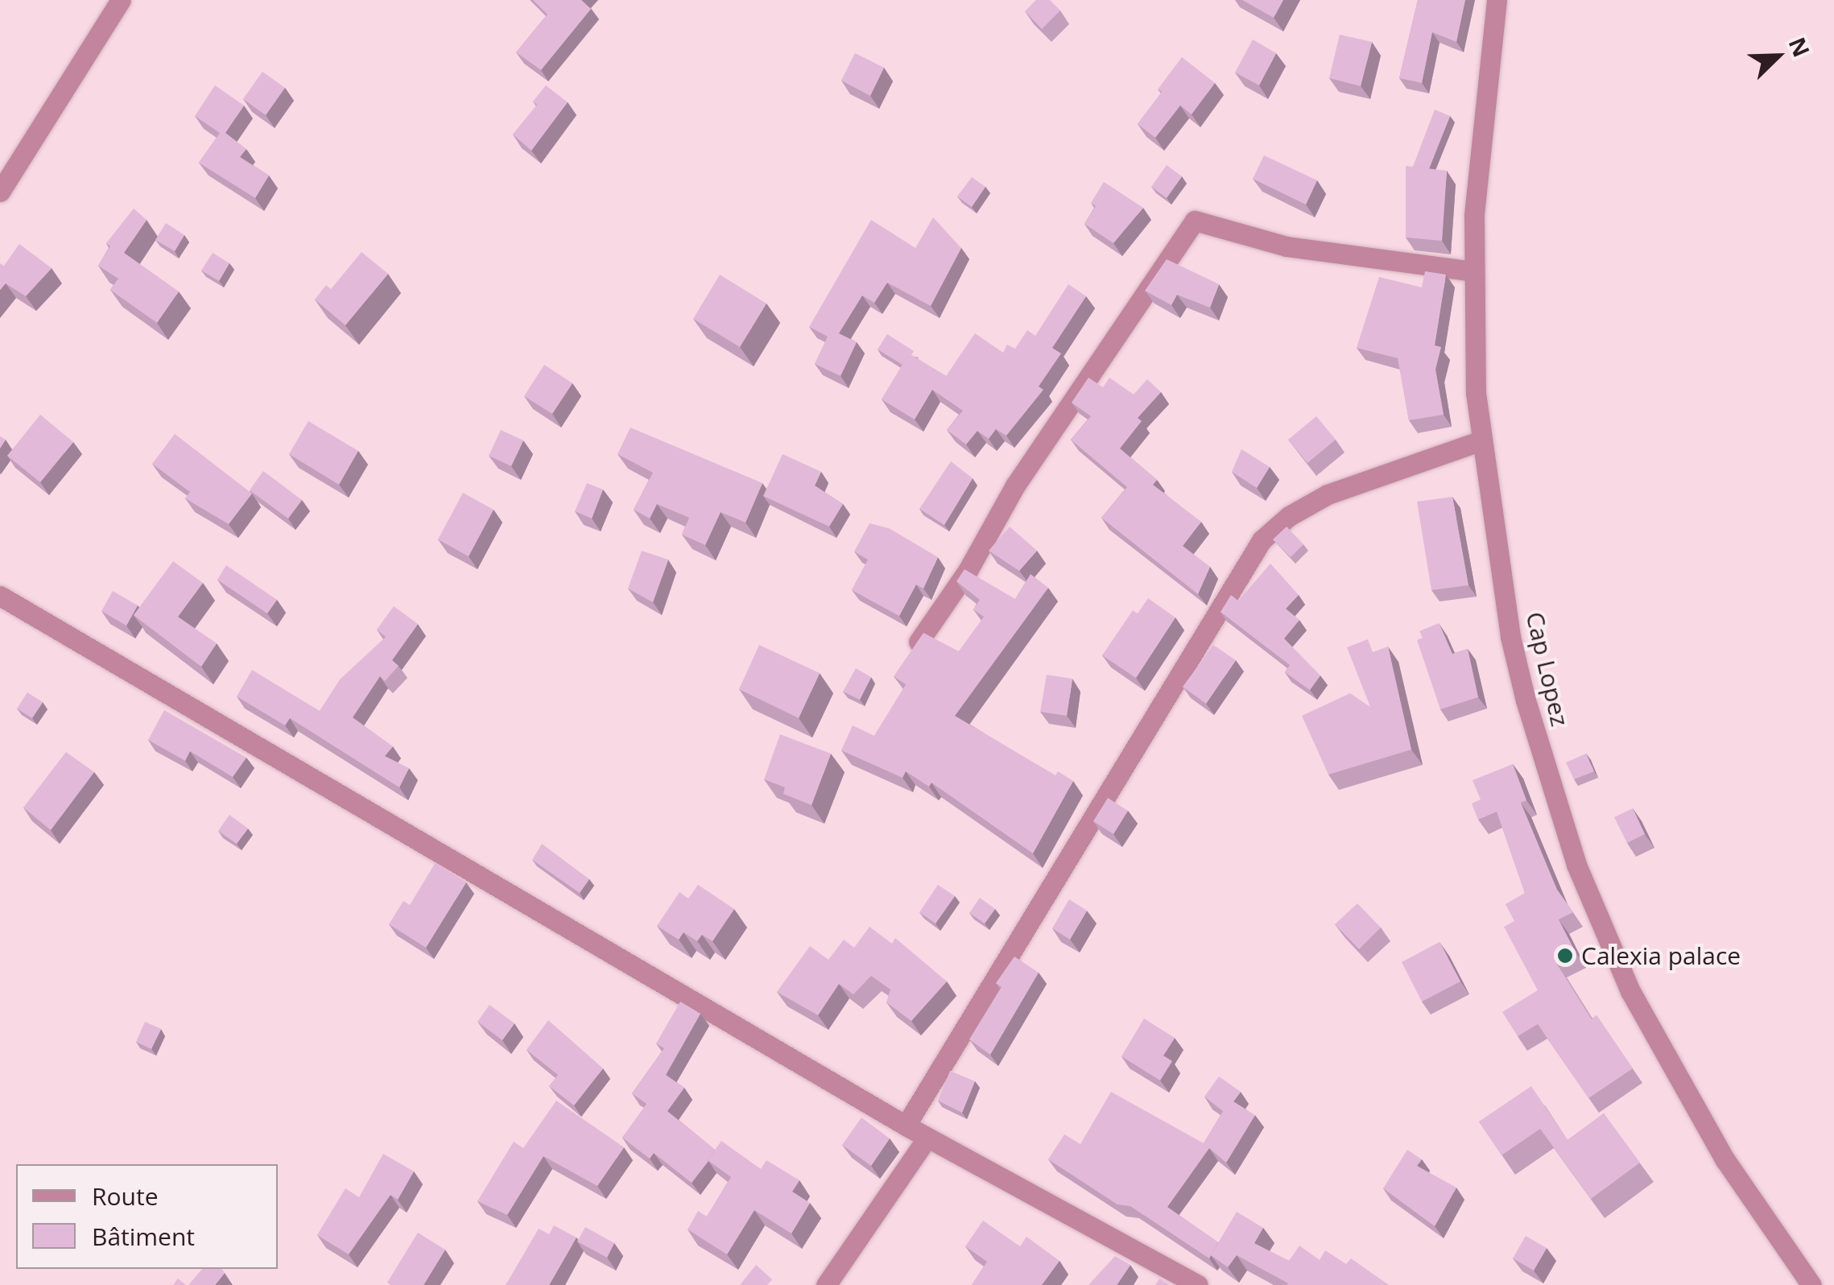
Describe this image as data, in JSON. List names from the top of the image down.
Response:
{
  "streets": {
    "street": ["Cap Lopez"]
  },
  "places": ["Calexia palace"],
  "legend": ["Route", "Bâtiment"],
  "north": "top right"
}
